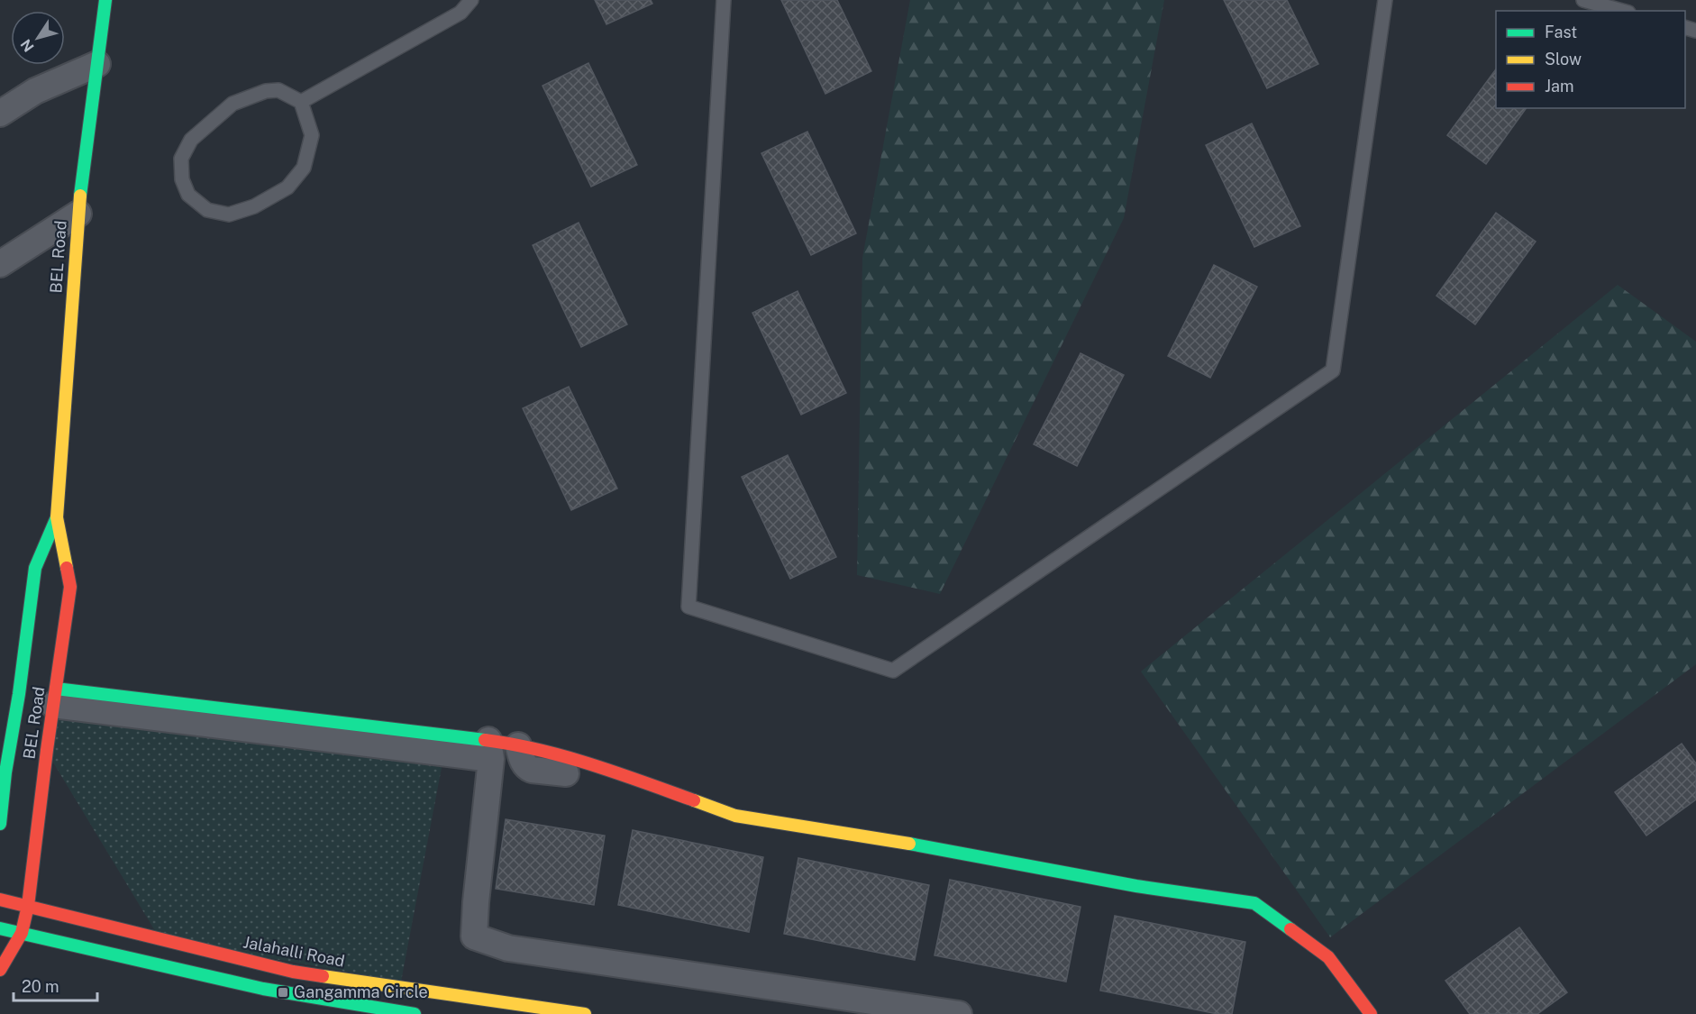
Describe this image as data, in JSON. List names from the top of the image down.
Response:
{
  "streets": {
    "main road": ["BEL Road", "Jalahalli Road"]
  },
  "crossings": [
    ["BEL Road", "Jalahalli Road"]
  ],
  "places": {
    "transit": ["Gangamma Circle"]
  },
  "legend": ["Fast", "Slow", "Jam"],
  "scale_bar": "20 m",
  "north": "bottom left"
}
